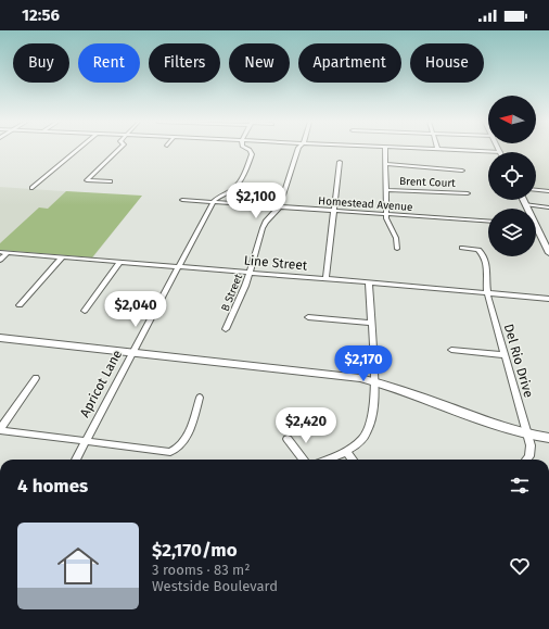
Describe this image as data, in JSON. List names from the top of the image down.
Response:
{
  "streets": {
    "street": [
      "Brent Court",
      "Homestead Avenue",
      "Line Street",
      "B Street",
      "Del Rio Drive",
      "Apricot Lane"
    ]
  },
  "crossings": [
    ["Homestead Avenue", "B Street"],
    ["Homestead Avenue", "Apricot Lane"],
    ["Line Street", "B Street"],
    ["Line Street", "Del Rio Drive"],
    ["Line Street", "Apricot Lane"]
  ],
  "north": "left",
  "page": {
    "status": "12:56",
    "chip": [
      "Buy",
      "Rent",
      "Filters",
      "New",
      "Apartment",
      "House"
    ],
    "price": [
      "$2,100",
      "$2,040",
      "$2,170",
      "$2,420"
    ],
    "heading": "4 homes",
    "list": [
      {
        "name": "$2,170/mo",
        "note": "3 rooms · 83 m² · Westside Boulevard"
      }
    ]
  }
}
